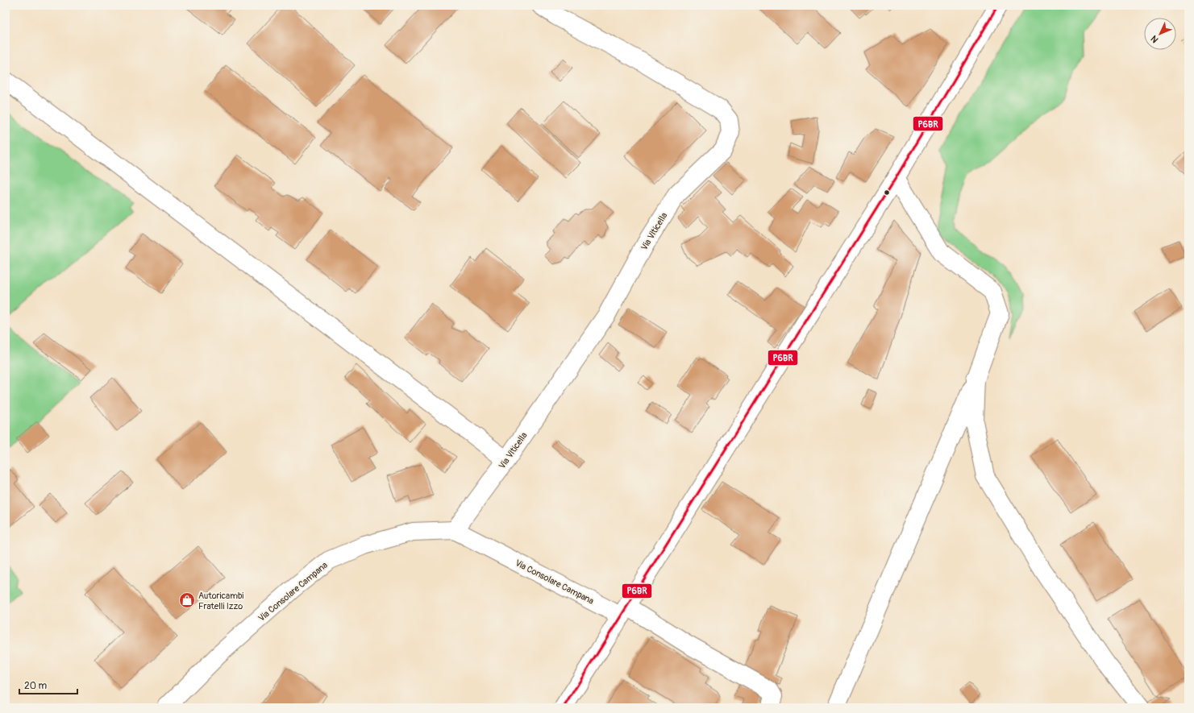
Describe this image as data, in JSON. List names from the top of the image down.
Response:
{
  "streets": {
    "street": ["Via Viticella", "Via Consolare Campana"]
  },
  "crossings": [
    ["Via Viticella", "Via Consolare Campana"]
  ],
  "places": {
    "shop": ["Autoricambi Fratelli Izzo"]
  },
  "lines": ["transit line P6BR"],
  "scale_bar": "20 m",
  "north": "bottom left"
}
